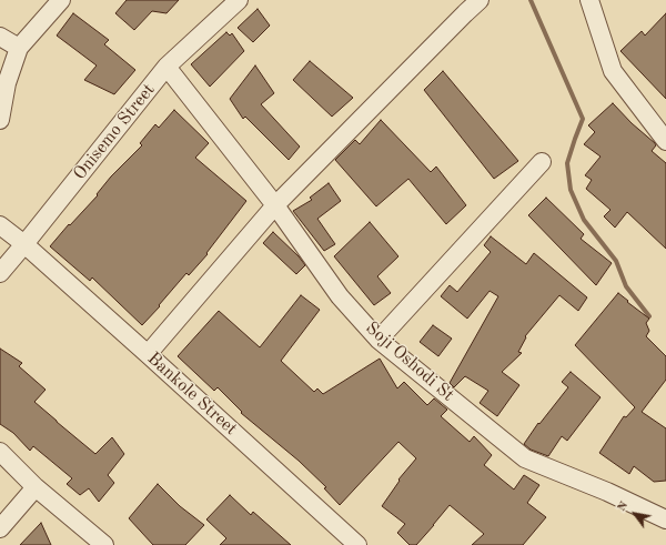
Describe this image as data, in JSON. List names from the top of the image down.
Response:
{
  "streets": {
    "street": ["Onisemo Street", "Soji Oshodi St", "Bankole Street"]
  },
  "crossings": [
    ["Onisemo Street", "Soji Oshodi St"],
    ["Onisemo Street", "Bankole Street"]
  ],
  "north": "top left"
}
